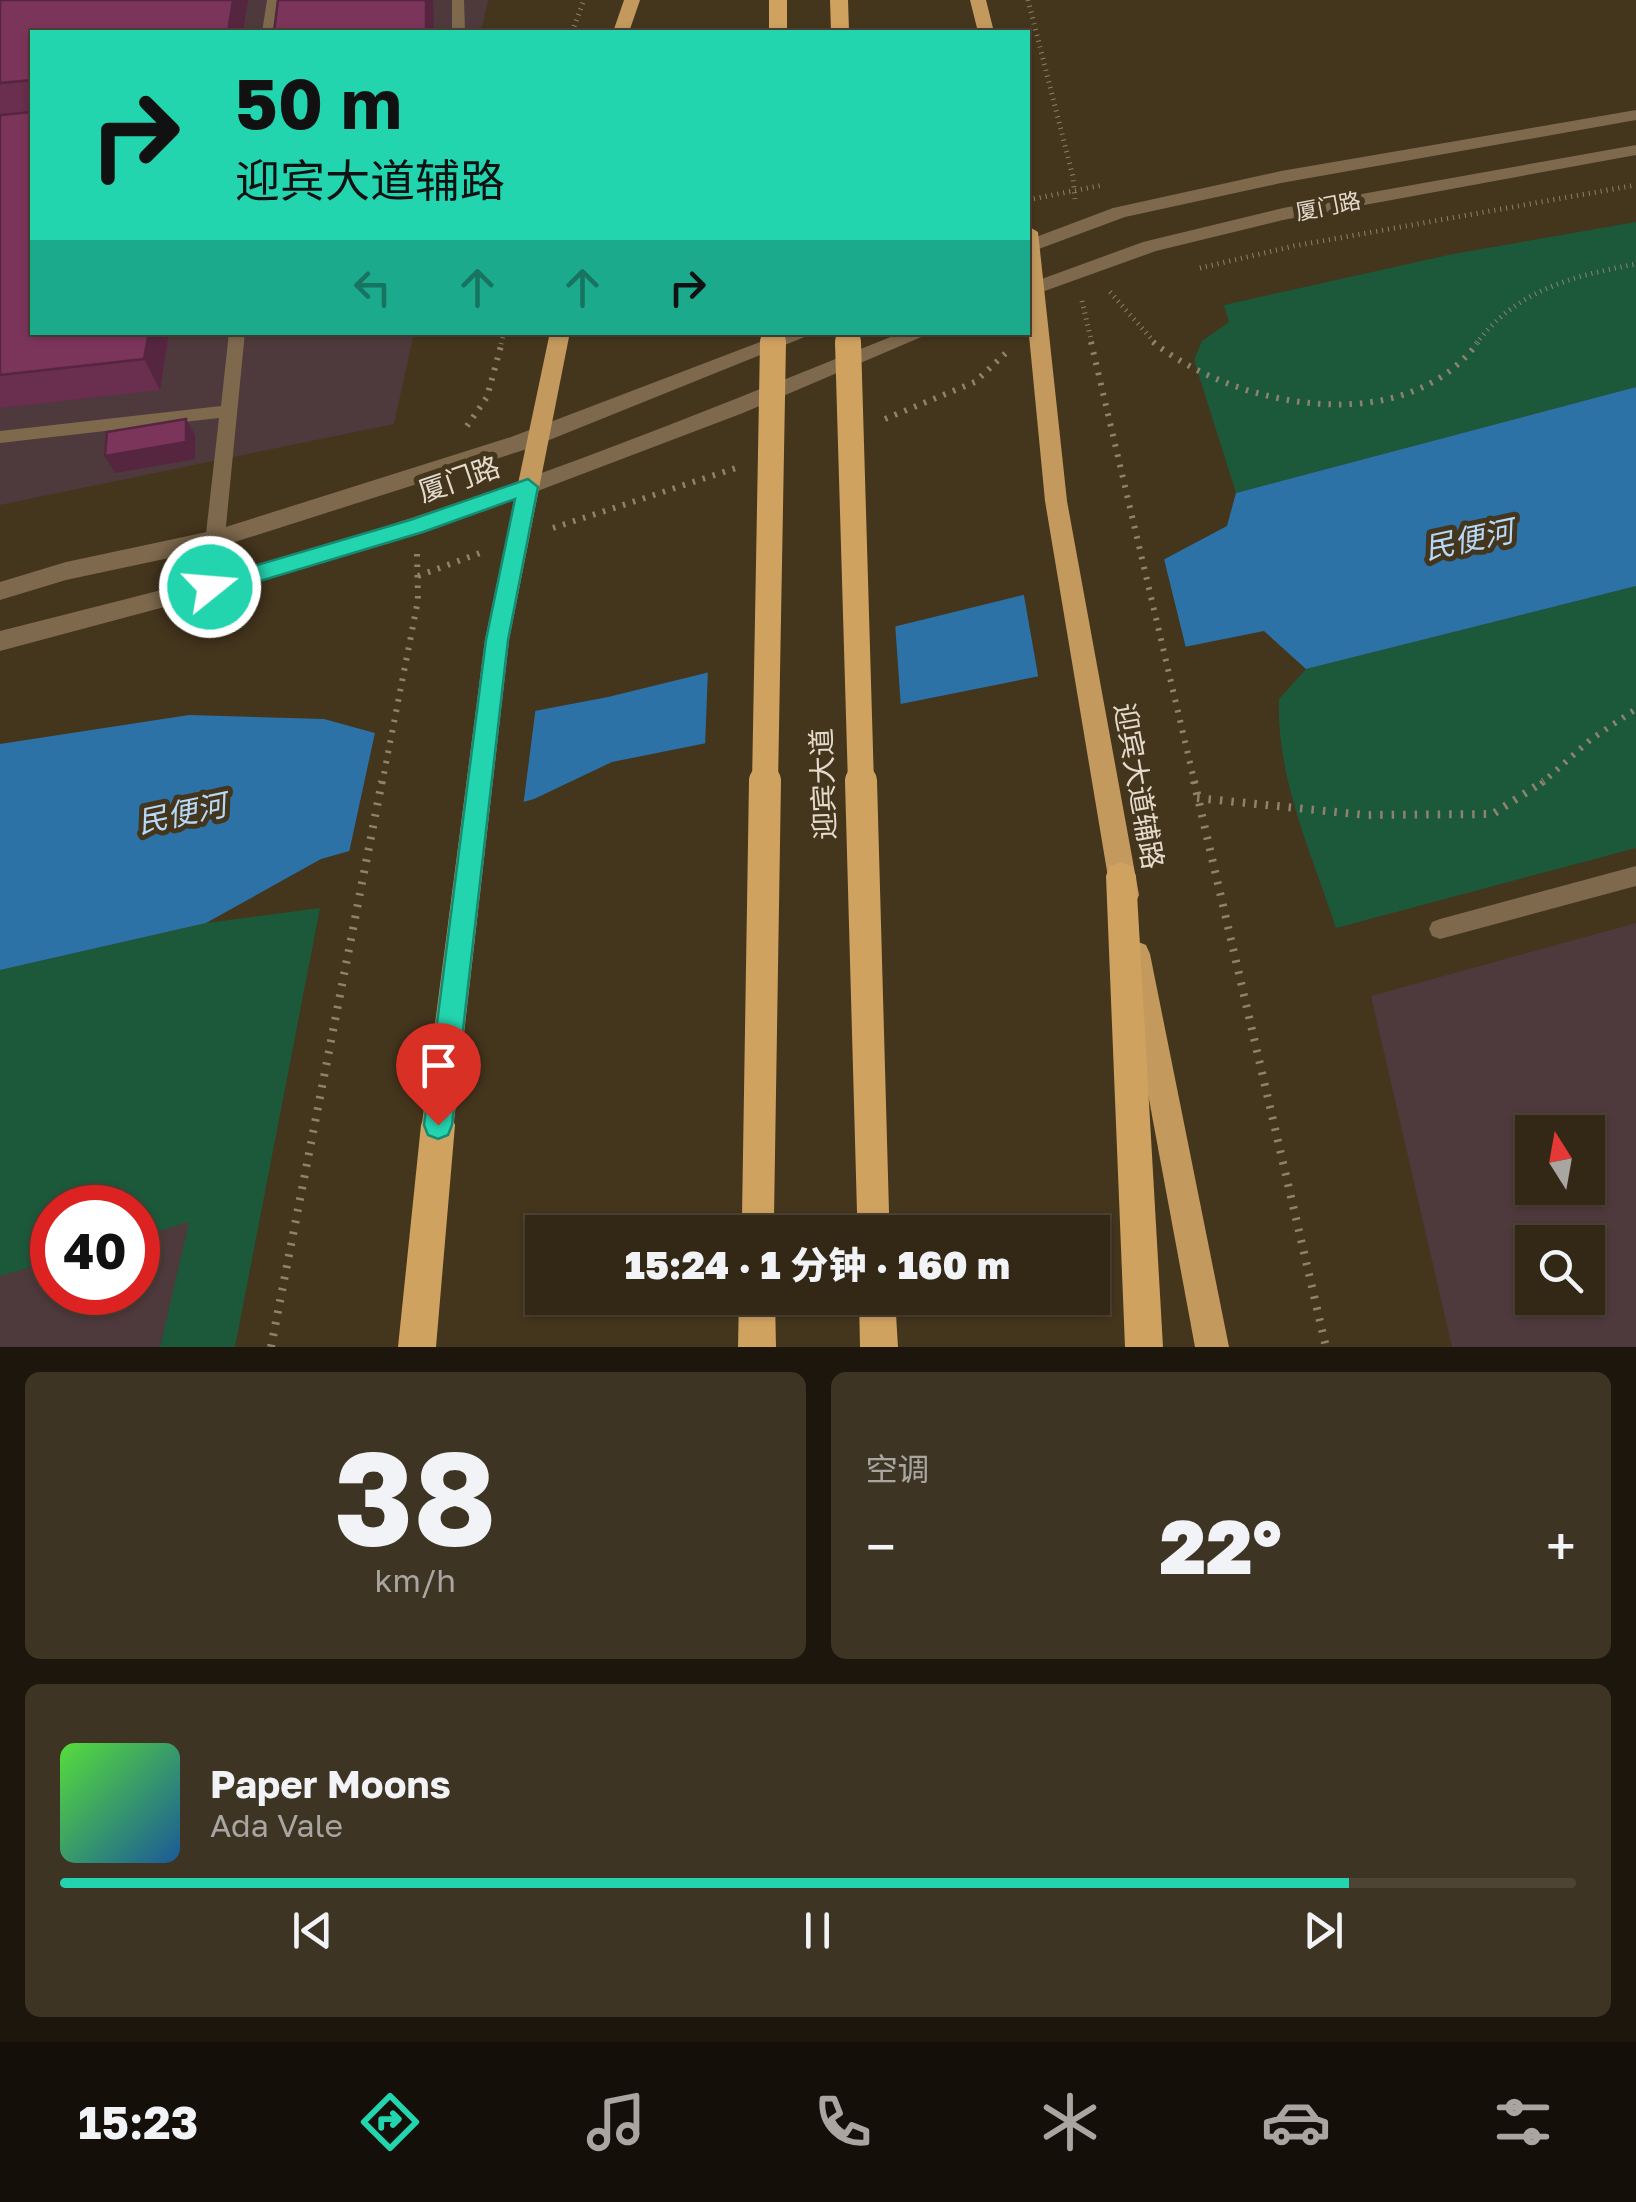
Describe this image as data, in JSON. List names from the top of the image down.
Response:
{
  "streets": {
    "highway": ["迎宾大道"],
    "main road": ["迎宾大道辅路"],
    "street": ["厦门路"]
  },
  "crossings": [
    ["厦门路", "迎宾大道辅路"]
  ],
  "water": ["民便河"],
  "north": "top",
  "page": {
    "turn": ["50 m", "迎宾大道辅路"],
    "limit": "40",
    "trip": "15:24 · 1 分钟 · 160 m",
    "tile": [
      ["38", "km/h"],
      "空调"
    ],
    "heat": ["−", "22°", "+"],
    "song": ["Paper Moons", "Ada Vale"],
    "tabs": "15:23"
  }
}
